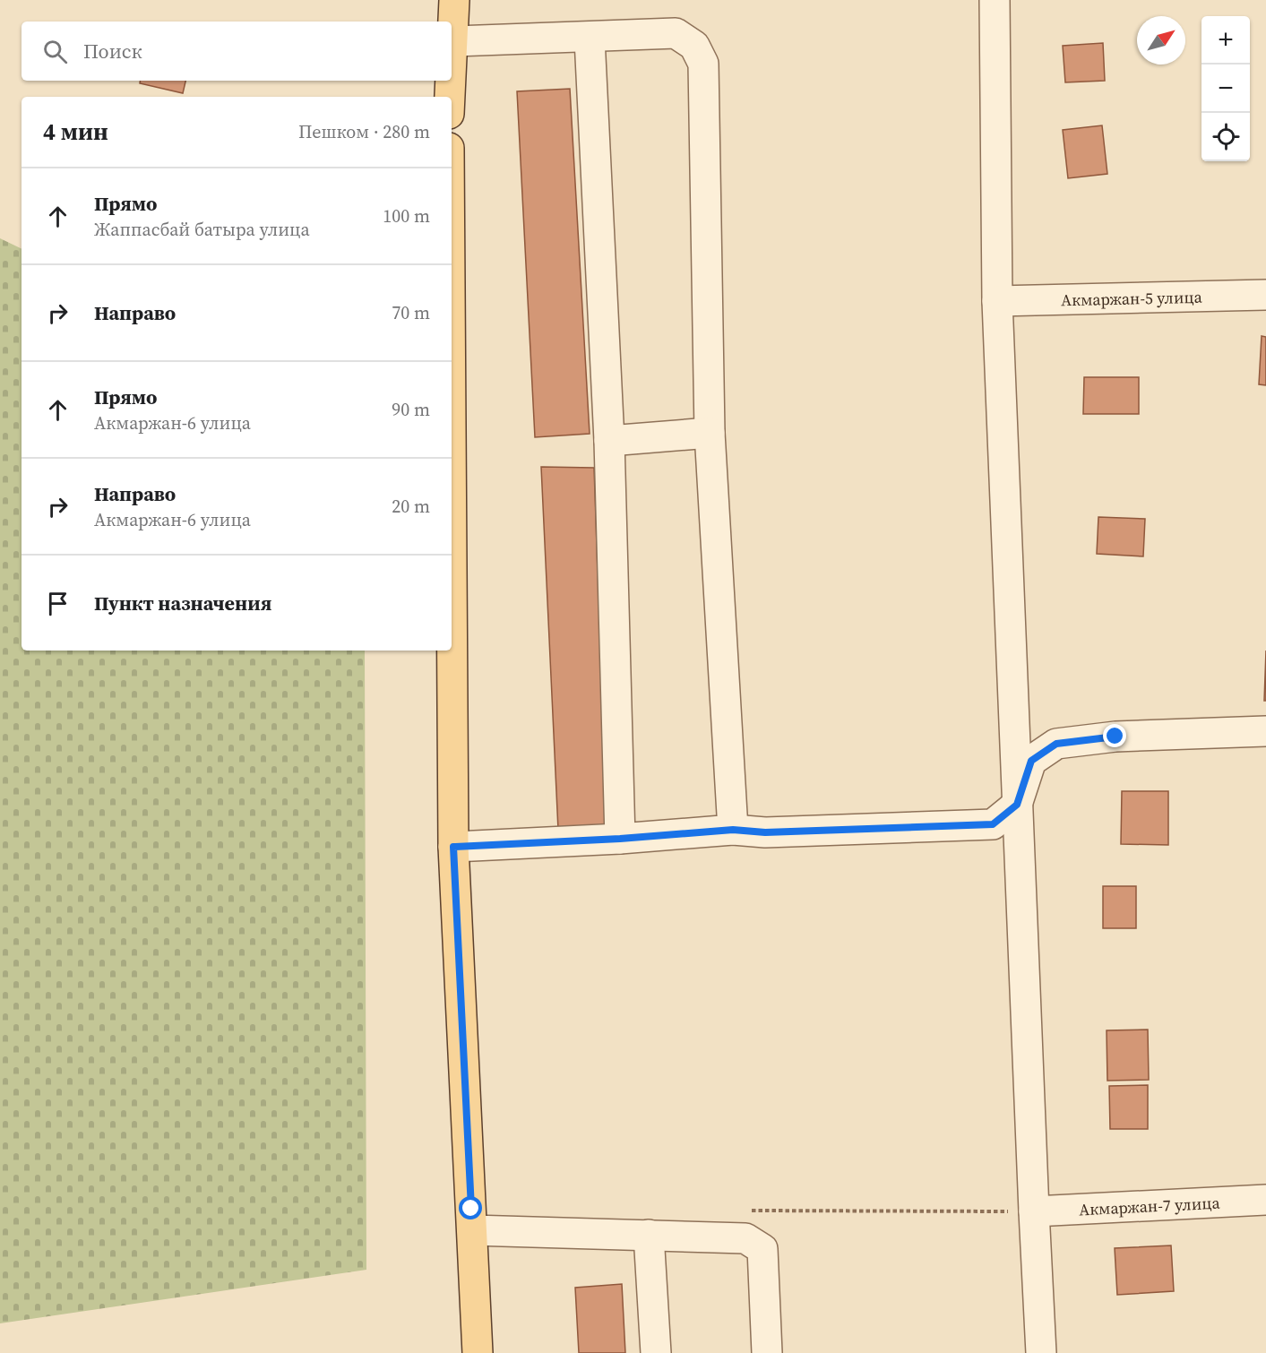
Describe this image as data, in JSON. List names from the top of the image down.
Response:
{
  "streets": {
    "street": ["Акмаржан-5 улица", "Акмаржан-7 улица"]
  },
  "north": "top right",
  "page": {
    "map_buttons": ["+", "−"],
    "search": "Поиск",
    "heading": ["4 мин", "Пешком · 280 m"],
    "list": [
      ["Прямо", "Жаппасбай батыра улица", "100 m"],
      ["Направо", "70 m"],
      ["Прямо", "Акмаржан-6 улица", "90 m"],
      ["Направо", "Акмаржан-6 улица", "20 m"],
      "Пункт назначения"
    ]
  }
}
